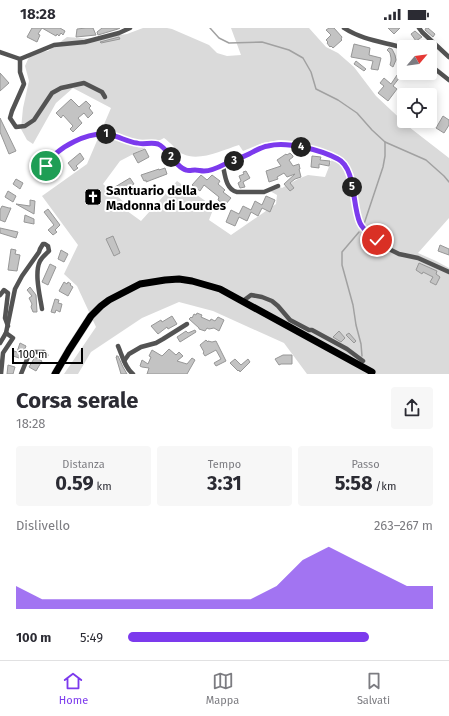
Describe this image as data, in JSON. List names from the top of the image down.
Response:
{
  "places": {
    "church": ["Santuario della Madonna di Lourdes"]
  },
  "scale_bar": "100 m",
  "north": "top right",
  "page": {
    "status": "18:28",
    "pins": [
      "1",
      "4",
      "2",
      "3",
      "5"
    ],
    "scale": "100 m",
    "heading": ["Corsa serale", "18:28"],
    "stats": [
      ["Distanza", "0.59 km"],
      ["Tempo", "3:31"],
      ["Passo", "5:58 /km"]
    ],
    "chart": ["Dislivello", "263–267 m"],
    "list": [
      {
        "name": "100 m",
        "note": "5:49"
      }
    ],
    "tabs": ["Home", "Mappa", "Salvati"]
  }
}
